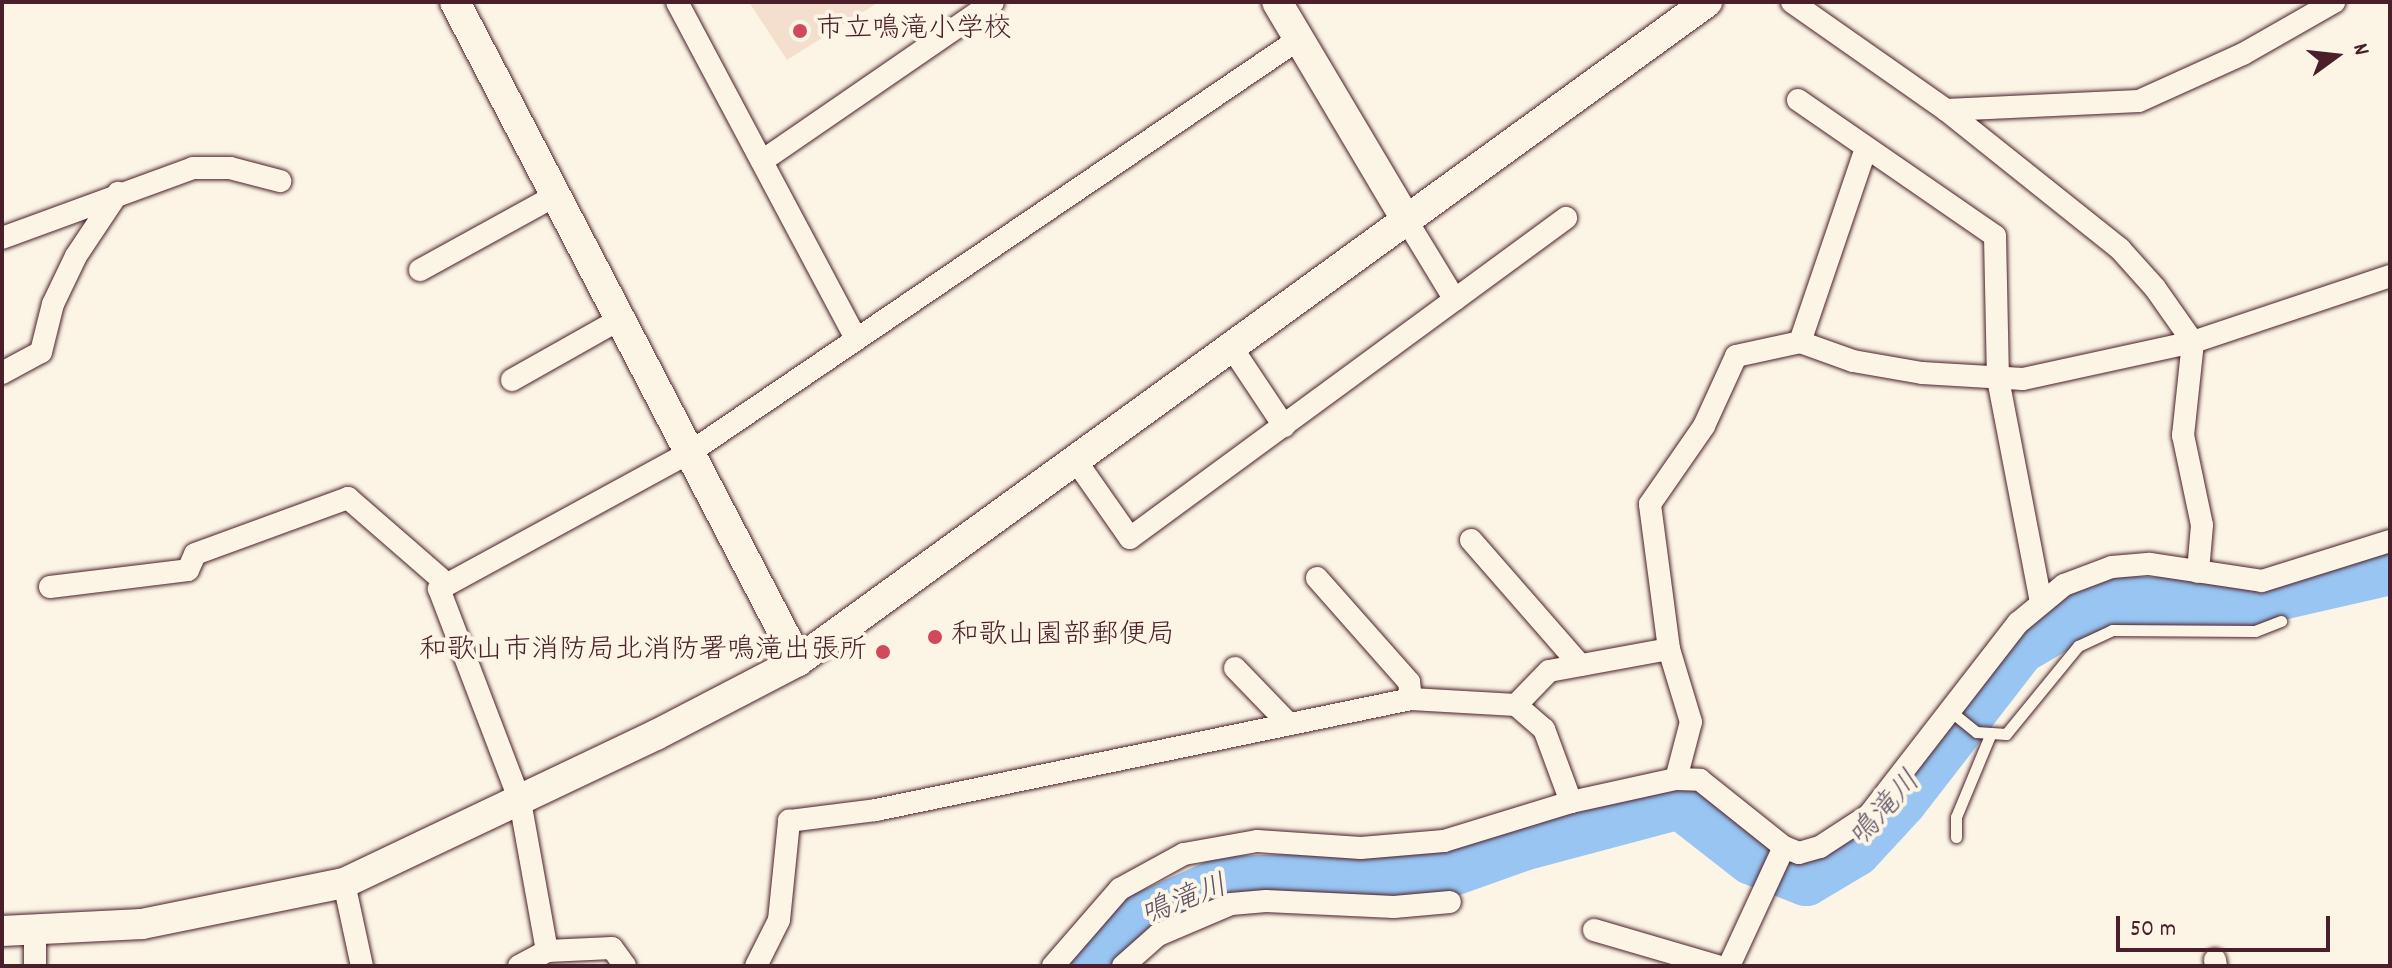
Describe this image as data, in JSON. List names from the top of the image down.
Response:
{
  "water": ["鳴滝川"],
  "places": ["市立鳴滝小学校", "和歌山園部郵便局", "和歌山市消防局北消防署鳴滝出張所"],
  "scale_bar": "50 m",
  "north": "right"
}
